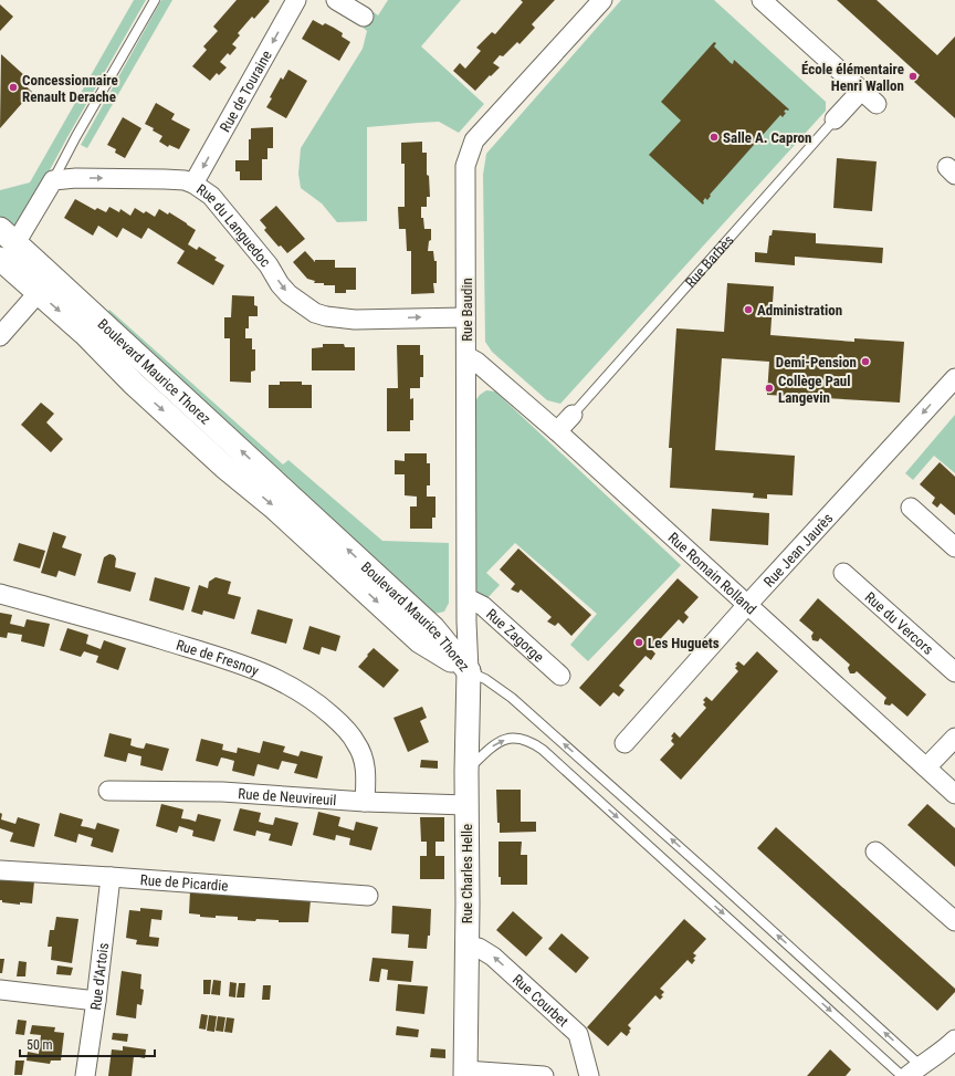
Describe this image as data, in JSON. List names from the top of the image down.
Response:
{
  "streets": {
    "street": [
      "Rue de Touraine",
      "Rue du Languedoc",
      "Rue Barbès",
      "Rue Baudin",
      "Boulevard Maurice Thorez",
      "Rue Jean Jaurès",
      "Rue Romain Rolland",
      "Rue du Vercors",
      "Rue Zagorge",
      "Rue de Fresnoy",
      "Rue de Neuvireuil",
      "Rue Charles Helle",
      "Rue de Picardie",
      "Rue d'Artois",
      "Rue Courbet"
    ]
  },
  "crossings": [
    ["Rue de Touraine", "Rue du Languedoc"],
    ["Rue du Languedoc", "Rue Baudin"],
    ["Rue Barbès", "Rue Romain Rolland"],
    ["Rue Baudin", "Boulevard Maurice Thorez"],
    ["Rue Baudin", "Rue Romain Rolland"],
    ["Rue Baudin", "Rue Zagorge"],
    ["Rue Baudin", "Rue Charles Helle"],
    ["Boulevard Maurice Thorez", "Rue Charles Helle"],
    ["Rue Jean Jaurès", "Rue Romain Rolland"],
    ["Rue de Fresnoy", "Rue de Neuvireuil"],
    ["Rue de Neuvireuil", "Rue Charles Helle"],
    ["Rue Charles Helle", "Rue Courbet"],
    ["Rue de Picardie", "Rue d'Artois"]
  ],
  "one_way": [
    "Rue de Touraine",
    "Rue du Languedoc",
    "Rue Jean Jaurès",
    "Rue Courbet"
  ],
  "places": [
    "École élémentaire Henri Wallon",
    "Concessionnaire Renault Derache",
    "Salle A. Capron",
    "Administration",
    "Demi-Pension",
    "Collège Paul Langevin",
    "Les Huguets"
  ],
  "scale_bar": "50 m"
}
